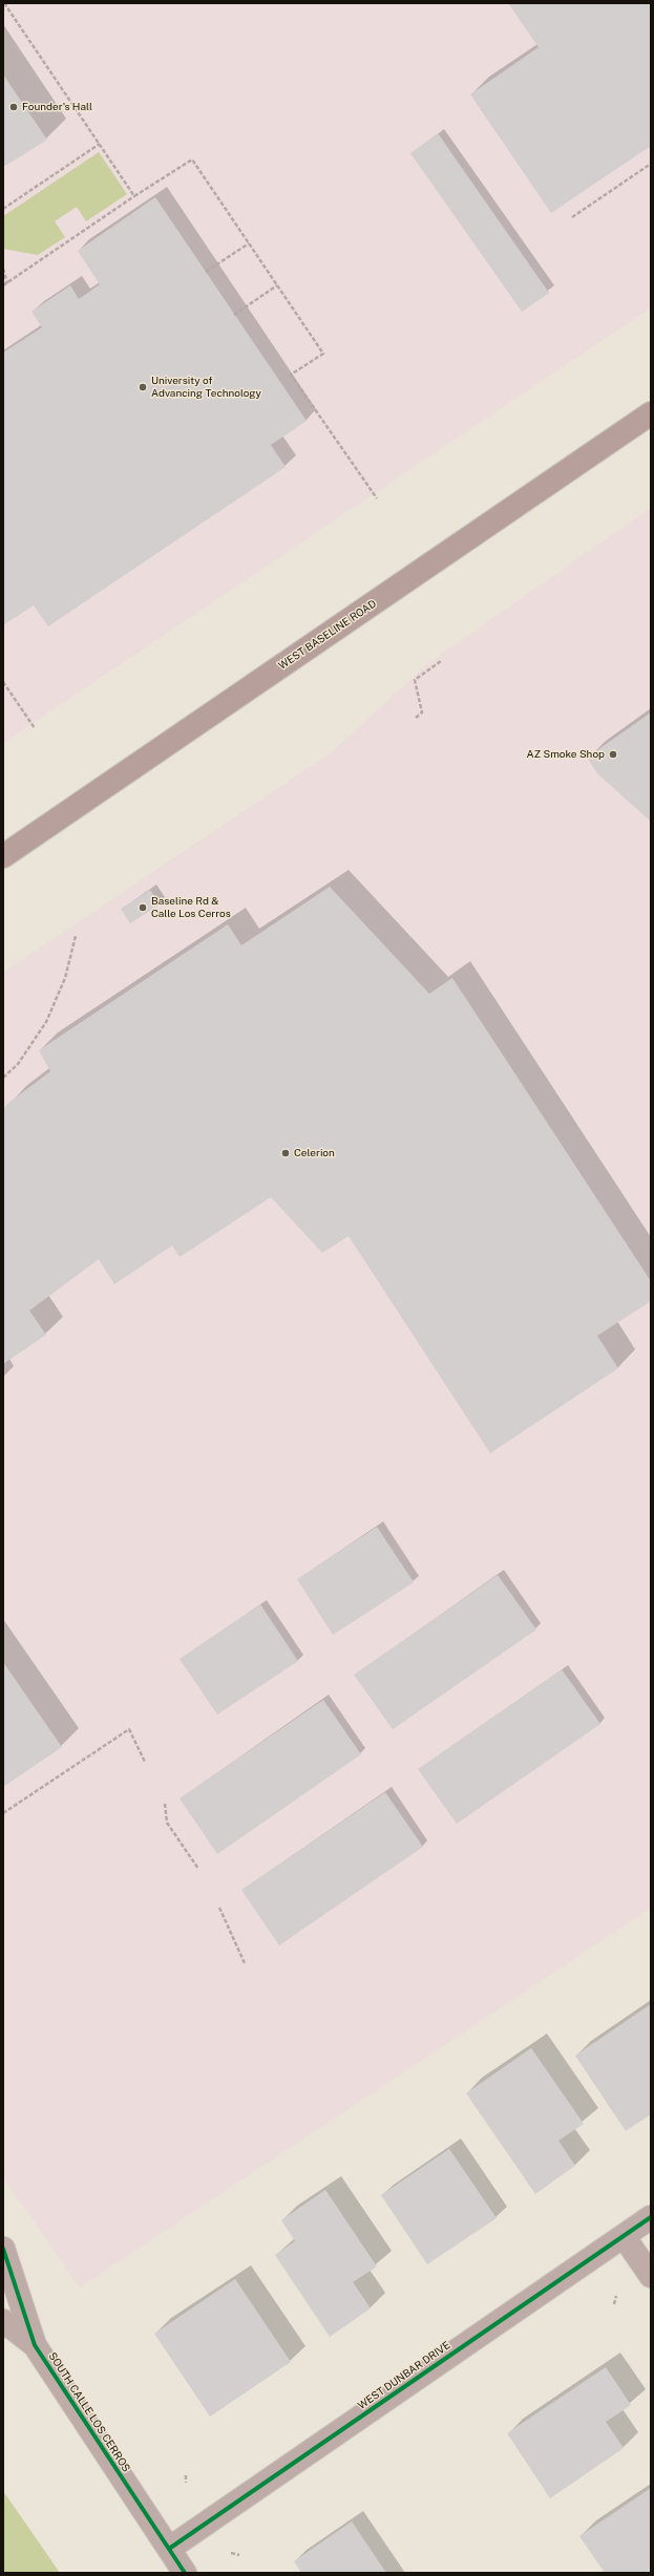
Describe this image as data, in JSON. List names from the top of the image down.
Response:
{
  "streets": {
    "main road": ["WEST BASELINE ROAD"],
    "street": ["WEST DUNBAR DRIVE", "SOUTH CALLE LOS CERROS"]
  },
  "crossings": [
    ["WEST DUNBAR DRIVE", "SOUTH CALLE LOS CERROS"]
  ],
  "places": [
    "Founder's Hall",
    "University of Advancing Technology",
    "AZ Smoke Shop",
    "Baseline Rd & Calle Los Cerros",
    "Celerion"
  ]
}
